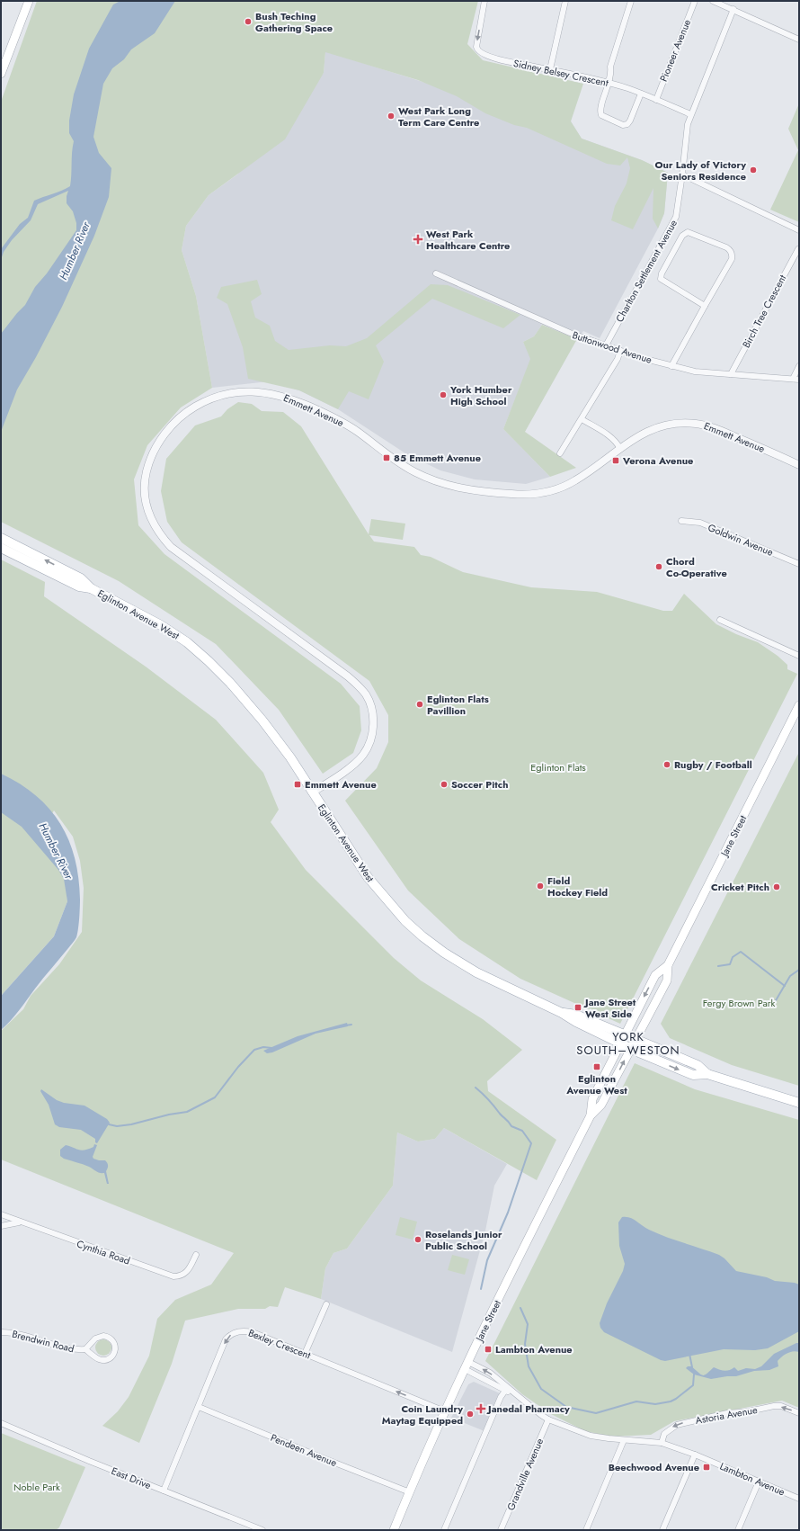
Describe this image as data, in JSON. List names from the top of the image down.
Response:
{
  "streets": {
    "main road": ["Eglinton Avenue West", "Jane Street"],
    "street": [
      "Pioneer Avenue",
      "Sidney Belsey Crescent",
      "Charlton Settlement Avenue",
      "Birch Tree Crescent",
      "Buttonwood Avenue",
      "Emmett Avenue",
      "Goldwin Avenue",
      "Cynthia Road",
      "Brendwin Road",
      "Bexley Crescent",
      "Astoria Avenue",
      "Pendeen Avenue",
      "Grandville Avenue",
      "East Drive",
      "Lambton Avenue"
    ]
  },
  "crossings": [
    ["Pioneer Avenue", "Sidney Belsey Crescent"],
    ["Sidney Belsey Crescent", "Charlton Settlement Avenue"],
    ["Charlton Settlement Avenue", "Buttonwood Avenue"],
    ["Birch Tree Crescent", "Buttonwood Avenue"],
    ["Emmett Avenue", "Eglinton Avenue West"],
    ["Eglinton Avenue West", "Jane Street"],
    ["Jane Street", "Bexley Crescent"],
    ["Jane Street", "Pendeen Avenue"],
    ["Jane Street", "Lambton Avenue"],
    ["Bexley Crescent", "Pendeen Avenue"],
    ["Bexley Crescent", "East Drive"],
    ["Astoria Avenue", "Lambton Avenue"],
    ["Grandville Avenue", "Lambton Avenue"]
  ],
  "one_way": ["Astoria Avenue"],
  "districts": ["YORK SOUTH–WESTON"],
  "water": ["Humber River"],
  "parks": ["Eglinton Flats", "Fergy Brown Park", "Noble Park"],
  "places": {
    "other": [
      "Bush Teching Gathering Space",
      "West Park Long Term Care Centre",
      "Our Lady of Victory Seniors Residence",
      "York Humber High School",
      "Chord Co-Operative",
      "Eglinton Flats Pavillion",
      "Rugby / Football",
      "Soccer Pitch",
      "Field Hockey Field",
      "Cricket Pitch",
      "Roselands Junior Public School",
      "Coin Laundry Maytag Equipped"
    ],
    "health": ["West Park Healthcare Centre", "Janedal Pharmacy"],
    "transit": [
      "85 Emmett Avenue",
      "Verona Avenue",
      "Emmett Avenue",
      "Jane Street West Side",
      "Eglinton Avenue West",
      "Lambton Avenue",
      "Beechwood Avenue"
    ]
  }
}
